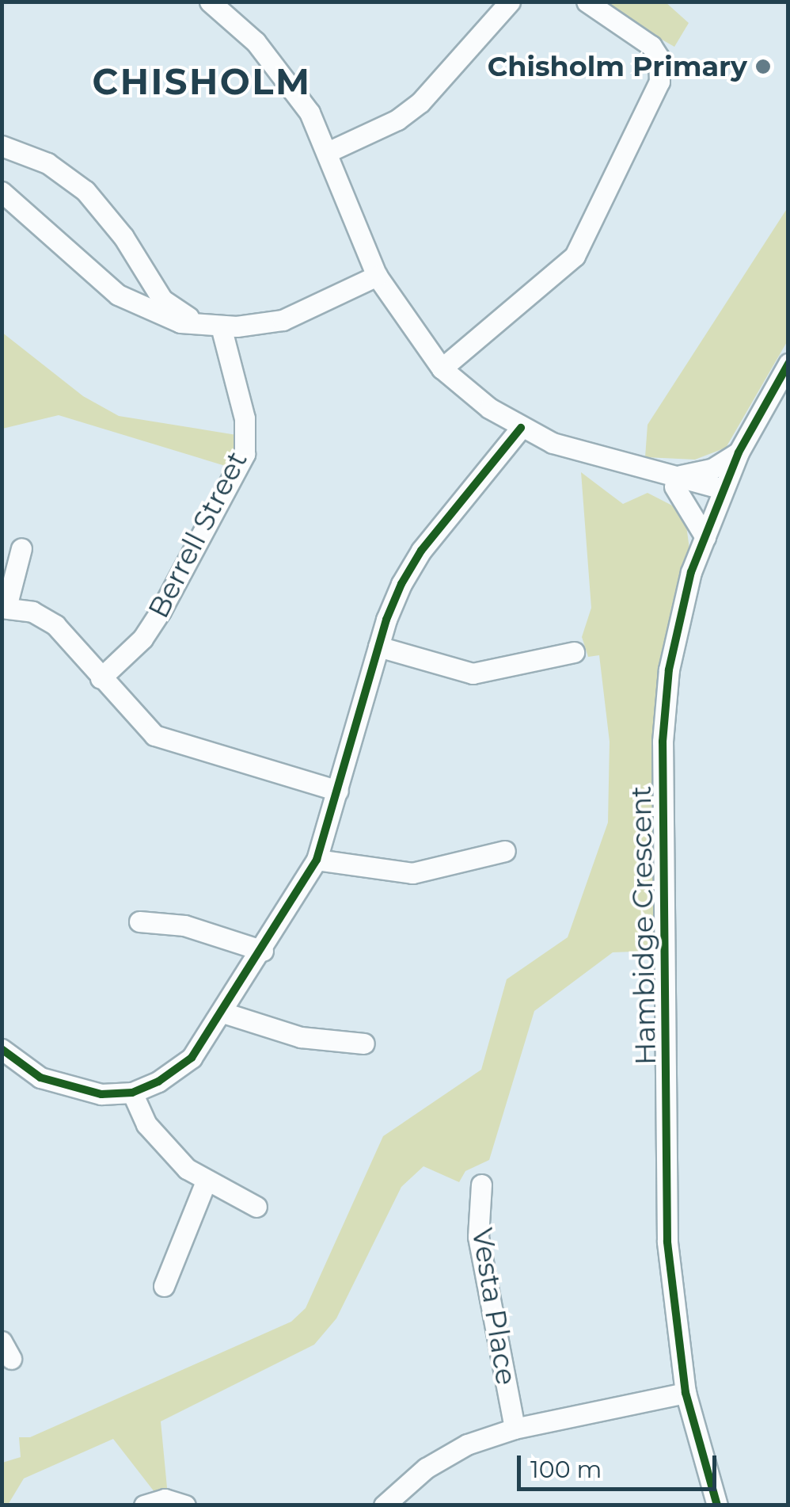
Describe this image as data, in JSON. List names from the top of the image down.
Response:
{
  "streets": {
    "street": ["Berrell Street", "Hambidge Crescent", "Vesta Place"]
  },
  "districts": ["CHISHOLM"],
  "places": ["Chisholm Primary"],
  "scale_bar": "100 m"
}
